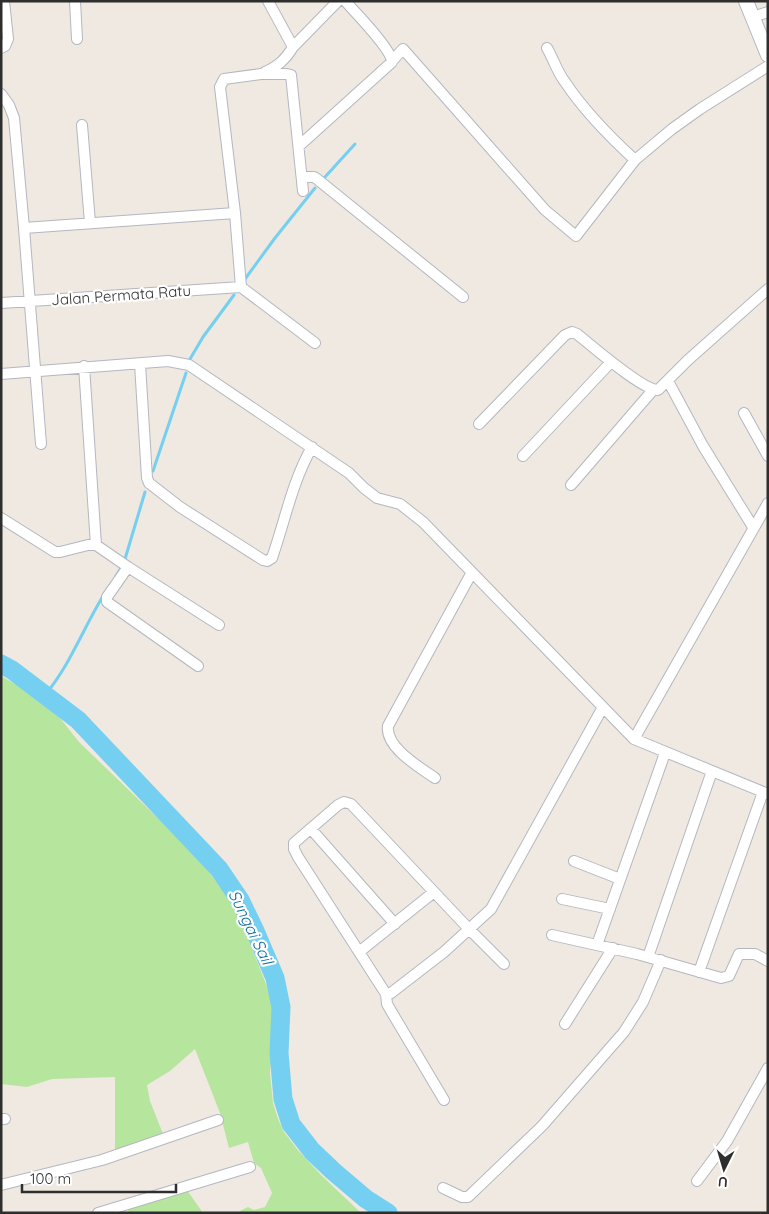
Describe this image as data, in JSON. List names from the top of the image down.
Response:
{
  "streets": {
    "street": ["Jalan Permata Ratu"]
  },
  "water": ["Sungai Sail"],
  "scale_bar": "100 m",
  "north": "bottom"
}
